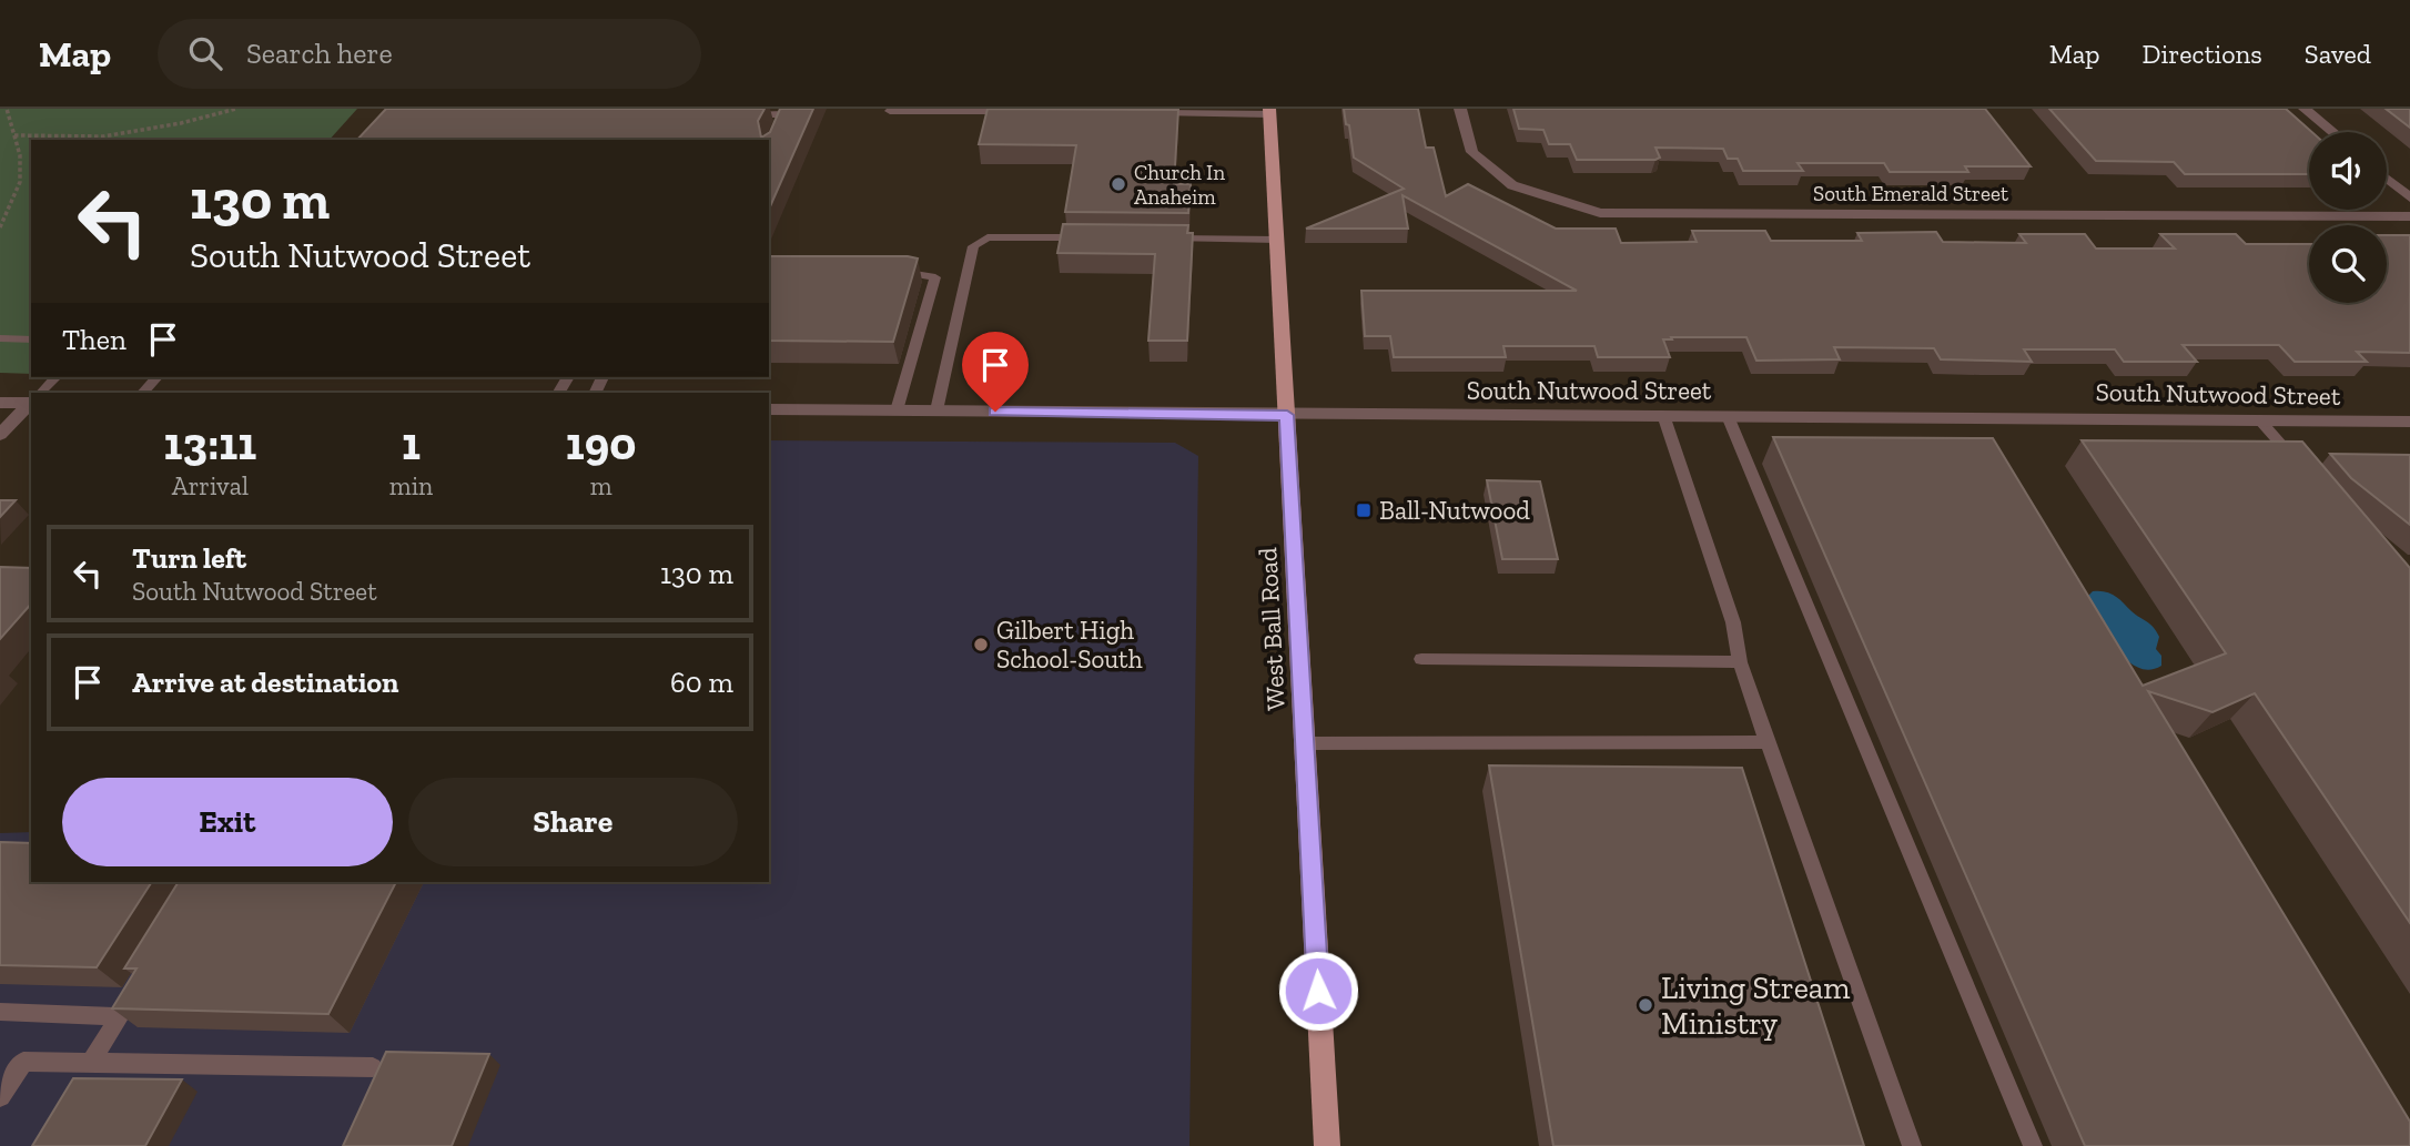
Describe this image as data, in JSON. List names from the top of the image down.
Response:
{
  "streets": {
    "main road": ["West Ball Road"],
    "street": ["South Emerald Street", "South Nutwood Street"]
  },
  "crossings": [
    ["South Nutwood Street", "West Ball Road"]
  ],
  "places": {
    "other": ["Church In Anaheim", "Gilbert High School-South", "Living Stream Ministry"],
    "transit": ["Ball-Nutwood"]
  },
  "page": {
    "header": "Map",
    "search": "Search here",
    "nav": ["Map", "Directions", "Saved"],
    "turn": ["130 m", "South Nutwood Street"],
    "then": "Then",
    "eta": [
      "13:11",
      "Arrival",
      "1",
      "min",
      "190",
      "m"
    ],
    "list": [
      {
        "name": "Turn left",
        "note": "South Nutwood Street",
        "value": "130 m"
      },
      {
        "name": "Arrive at destination",
        "value": "60 m"
      }
    ],
    "buttons": ["Exit", "Share"]
  }
}
